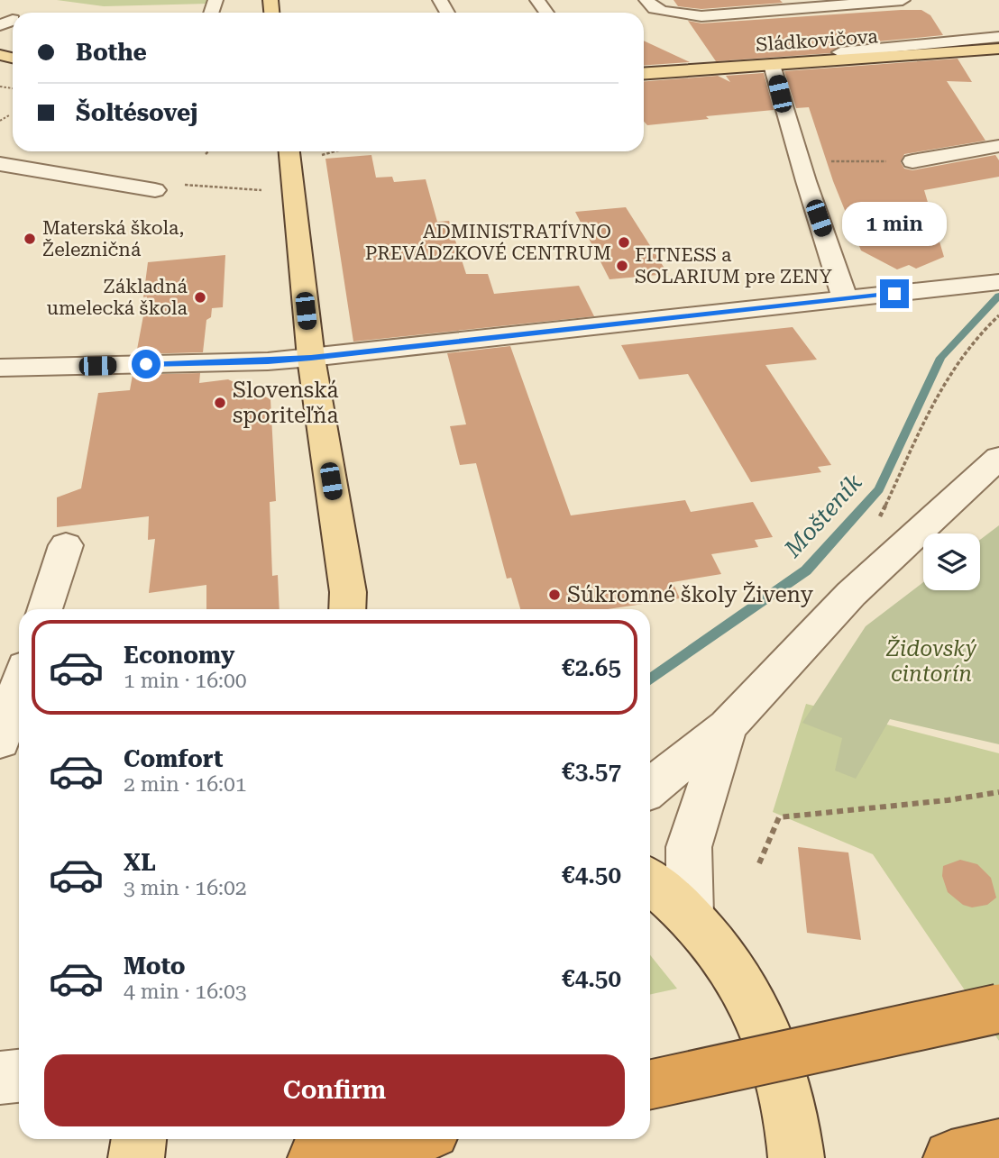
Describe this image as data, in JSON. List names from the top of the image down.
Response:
{
  "streets": {
    "main road": ["Sládkovičova"]
  },
  "water": ["Mošteník"],
  "parks": ["Židovský cintorín"],
  "places": [
    "Materská škola, Železničná",
    "ADMINISTRATÍVNO PREVÁDZKOVÉ CENTRUM",
    "FITNESS a SOLARIUM pre ZENY",
    "Základná umelecká škola",
    "Slovenská sporiteľňa",
    "Súkromné školy Živeny"
  ],
  "page": {
    "banner": ["Bothe", "Šoltésovej"],
    "bubble": "1 min",
    "list": [
      {
        "name": "Economy",
        "note": "1 min · 16:00",
        "value": "€2.65"
      },
      {
        "name": "Comfort",
        "note": "2 min · 16:01",
        "value": "€3.57"
      },
      {
        "name": "XL",
        "note": "3 min · 16:02",
        "value": "€4.50"
      },
      {
        "name": "Moto",
        "note": "4 min · 16:03",
        "value": "€4.50"
      }
    ],
    "buttons": "Confirm"
  }
}
